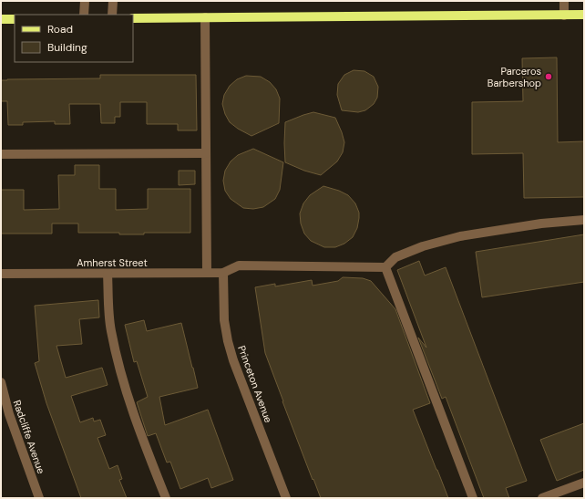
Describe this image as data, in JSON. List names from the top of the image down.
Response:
{
  "streets": {
    "street": ["Amherst Street", "Princeton Avenue", "Radcliffe Avenue"]
  },
  "crossings": [
    ["Amherst Street", "Princeton Avenue"]
  ],
  "places": ["Parceros Barbershop"],
  "legend": ["Road", "Building"]
}
